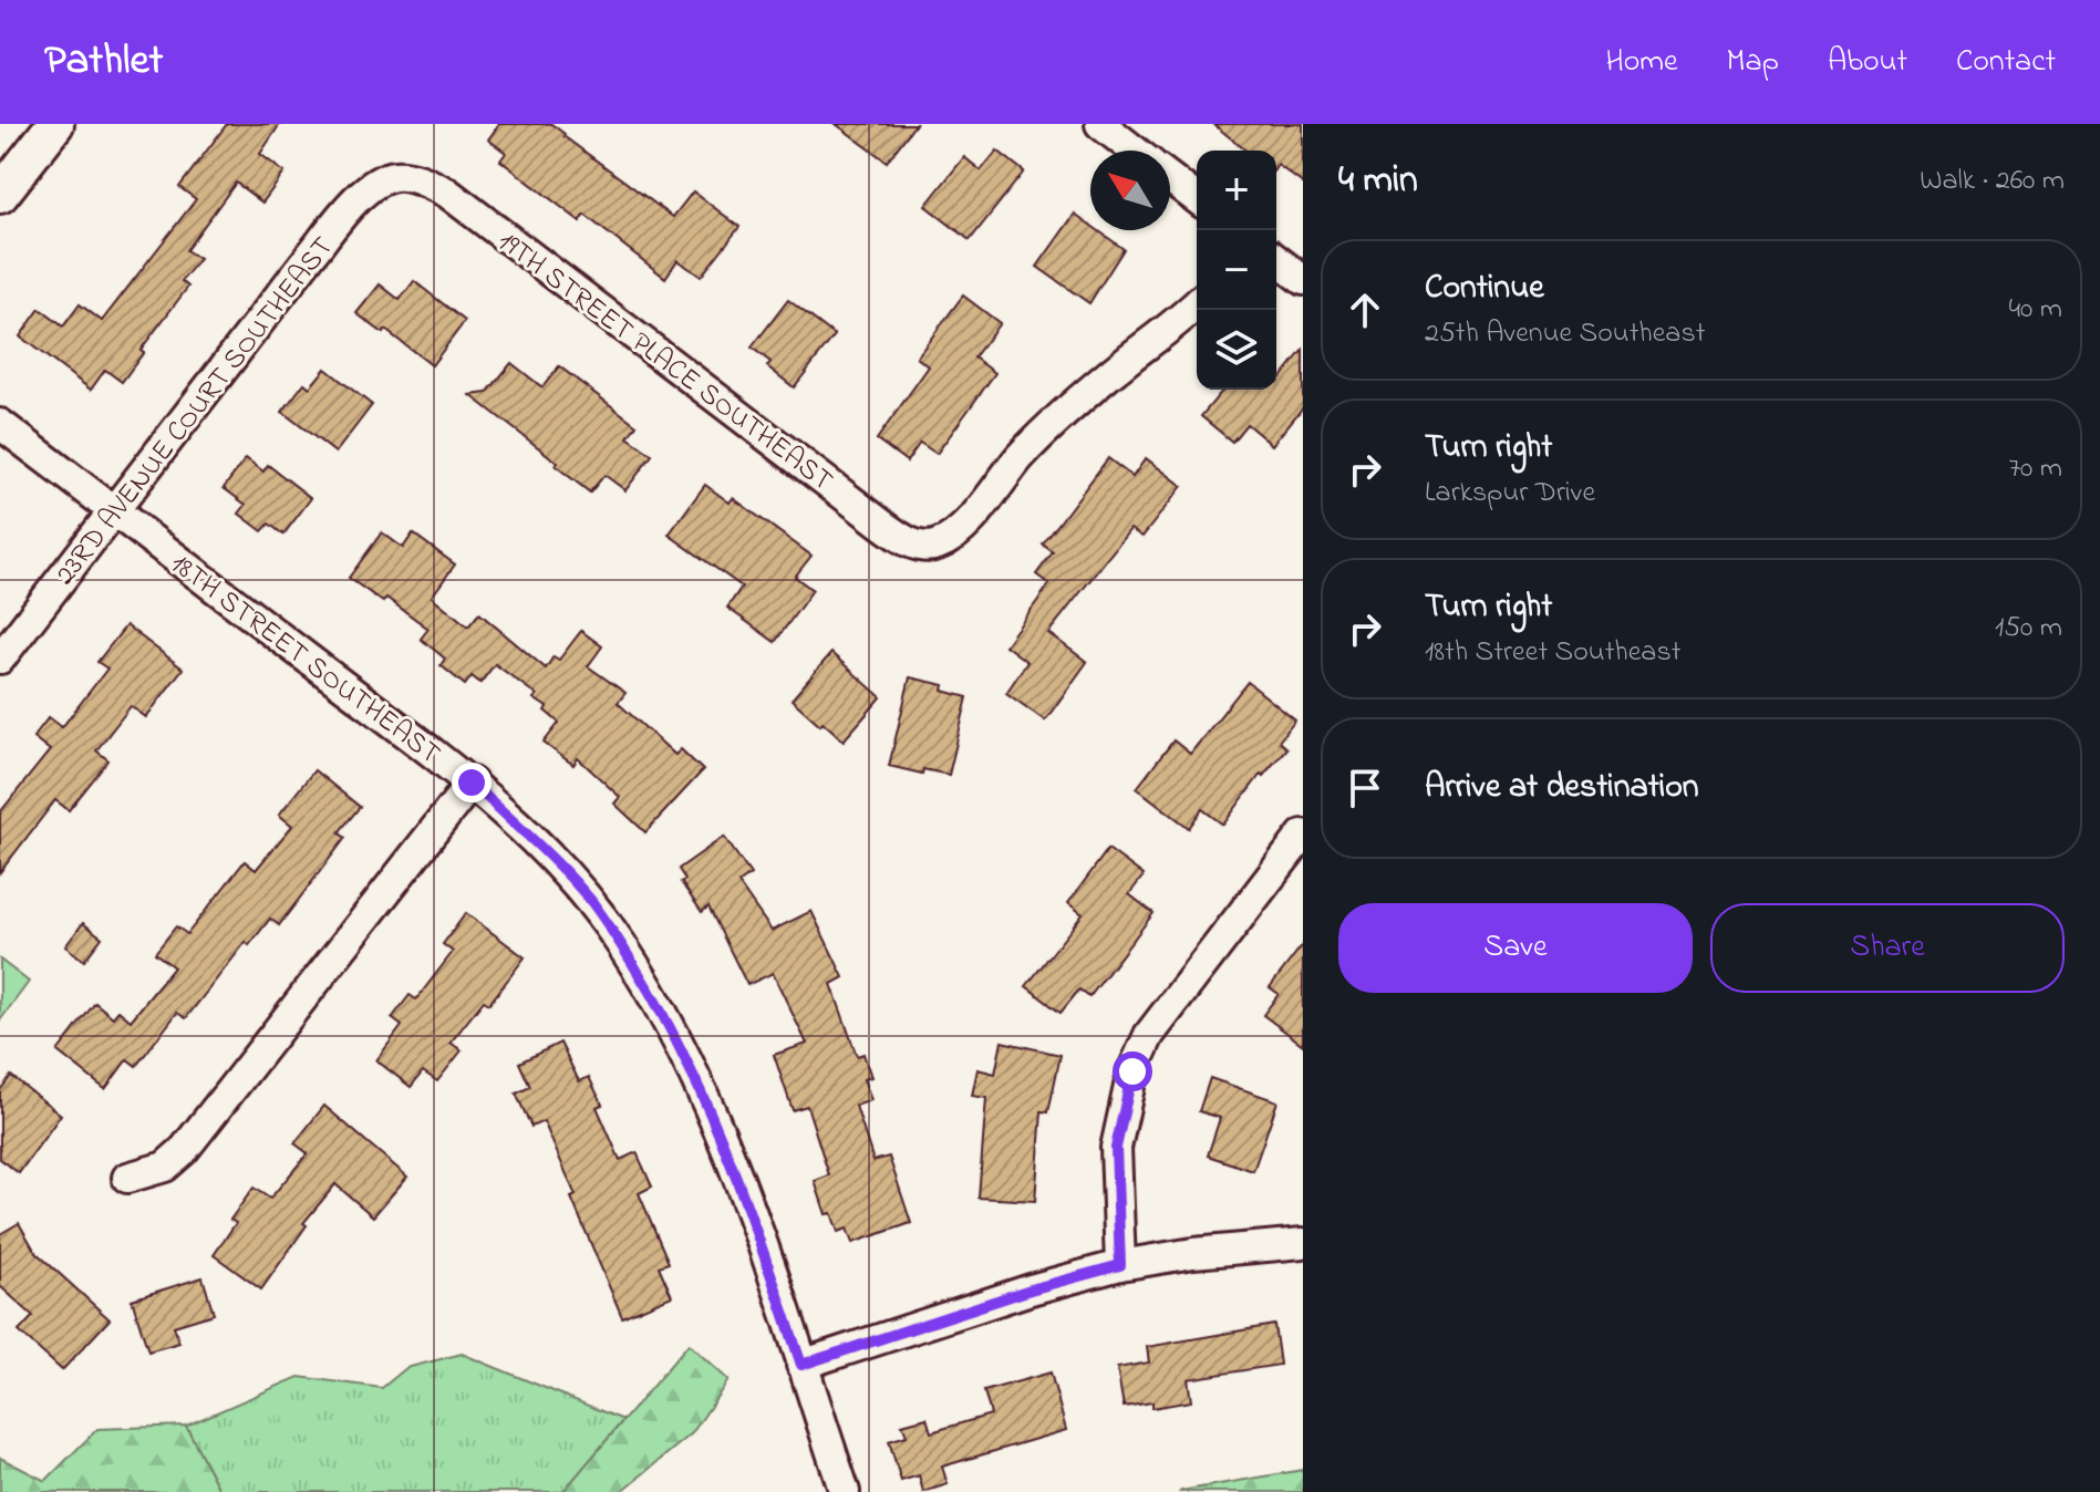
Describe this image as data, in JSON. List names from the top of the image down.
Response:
{
  "streets": {
    "street": ["19TH STREET PLACE SOUTHEAST", "23RD AVENUE COURT SOUTHEAST", "18TH STREET SOUTHEAST"]
  },
  "crossings": [
    ["19TH STREET PLACE SOUTHEAST", "23RD AVENUE COURT SOUTHEAST"],
    ["23RD AVENUE COURT SOUTHEAST", "18TH STREET SOUTHEAST"]
  ],
  "north": "top left",
  "page": {
    "header": "Pathlet",
    "nav": [
      "Home",
      "Map",
      "About",
      "Contact"
    ],
    "heading": ["4 min", "Walk · 260 m"],
    "map_buttons": ["+", "−"],
    "list": [
      ["Continue", "25th Avenue Southeast", "40 m"],
      ["Turn right", "Larkspur Drive", "70 m"],
      ["Turn right", "18th Street Southeast", "150 m"],
      "Arrive at destination"
    ],
    "buttons": ["Save", "Share"]
  }
}
